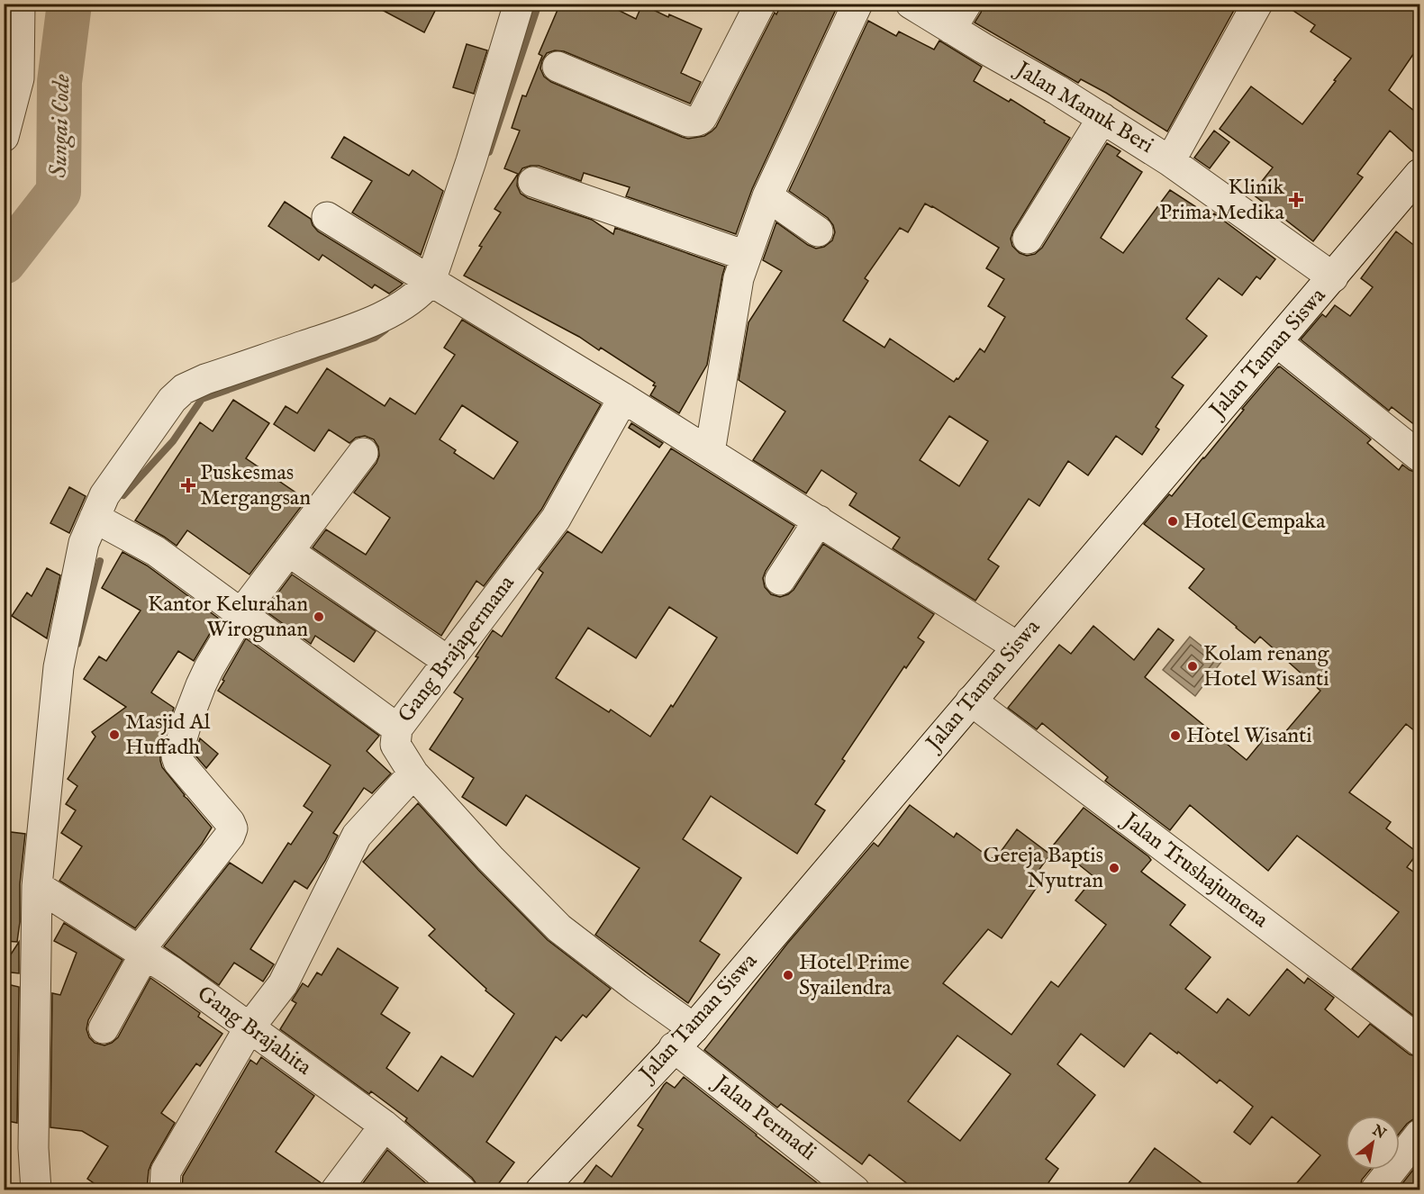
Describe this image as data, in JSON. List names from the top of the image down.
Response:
{
  "streets": {
    "street": [
      "Jalan Manuk Beri",
      "Jalan Taman Siswa",
      "Gang Brajapermana",
      "Jalan Trushajumena",
      "Gang Brajahita",
      "Jalan Permadi"
    ]
  },
  "crossings": [
    ["Jalan Manuk Beri", "Jalan Taman Siswa"],
    ["Jalan Taman Siswa", "Gang Brajapermana"],
    ["Jalan Taman Siswa", "Jalan Trushajumena"],
    ["Jalan Taman Siswa", "Jalan Permadi"],
    ["Gang Brajapermana", "Jalan Permadi"]
  ],
  "water": ["Sungai Code"],
  "places": {
    "health": ["Klinik Prima Medika", "Puskesmas Mergangsan"],
    "other": [
      "Hotel Cempaka",
      "Kantor Kelurahan Wirogunan",
      "Kolam renang Hotel Wisanti",
      "Masjid Al Huffadh",
      "Hotel Wisanti",
      "Gereja Baptis Nyutran",
      "Hotel Prime Syailendra"
    ]
  },
  "north": "top right"
}
